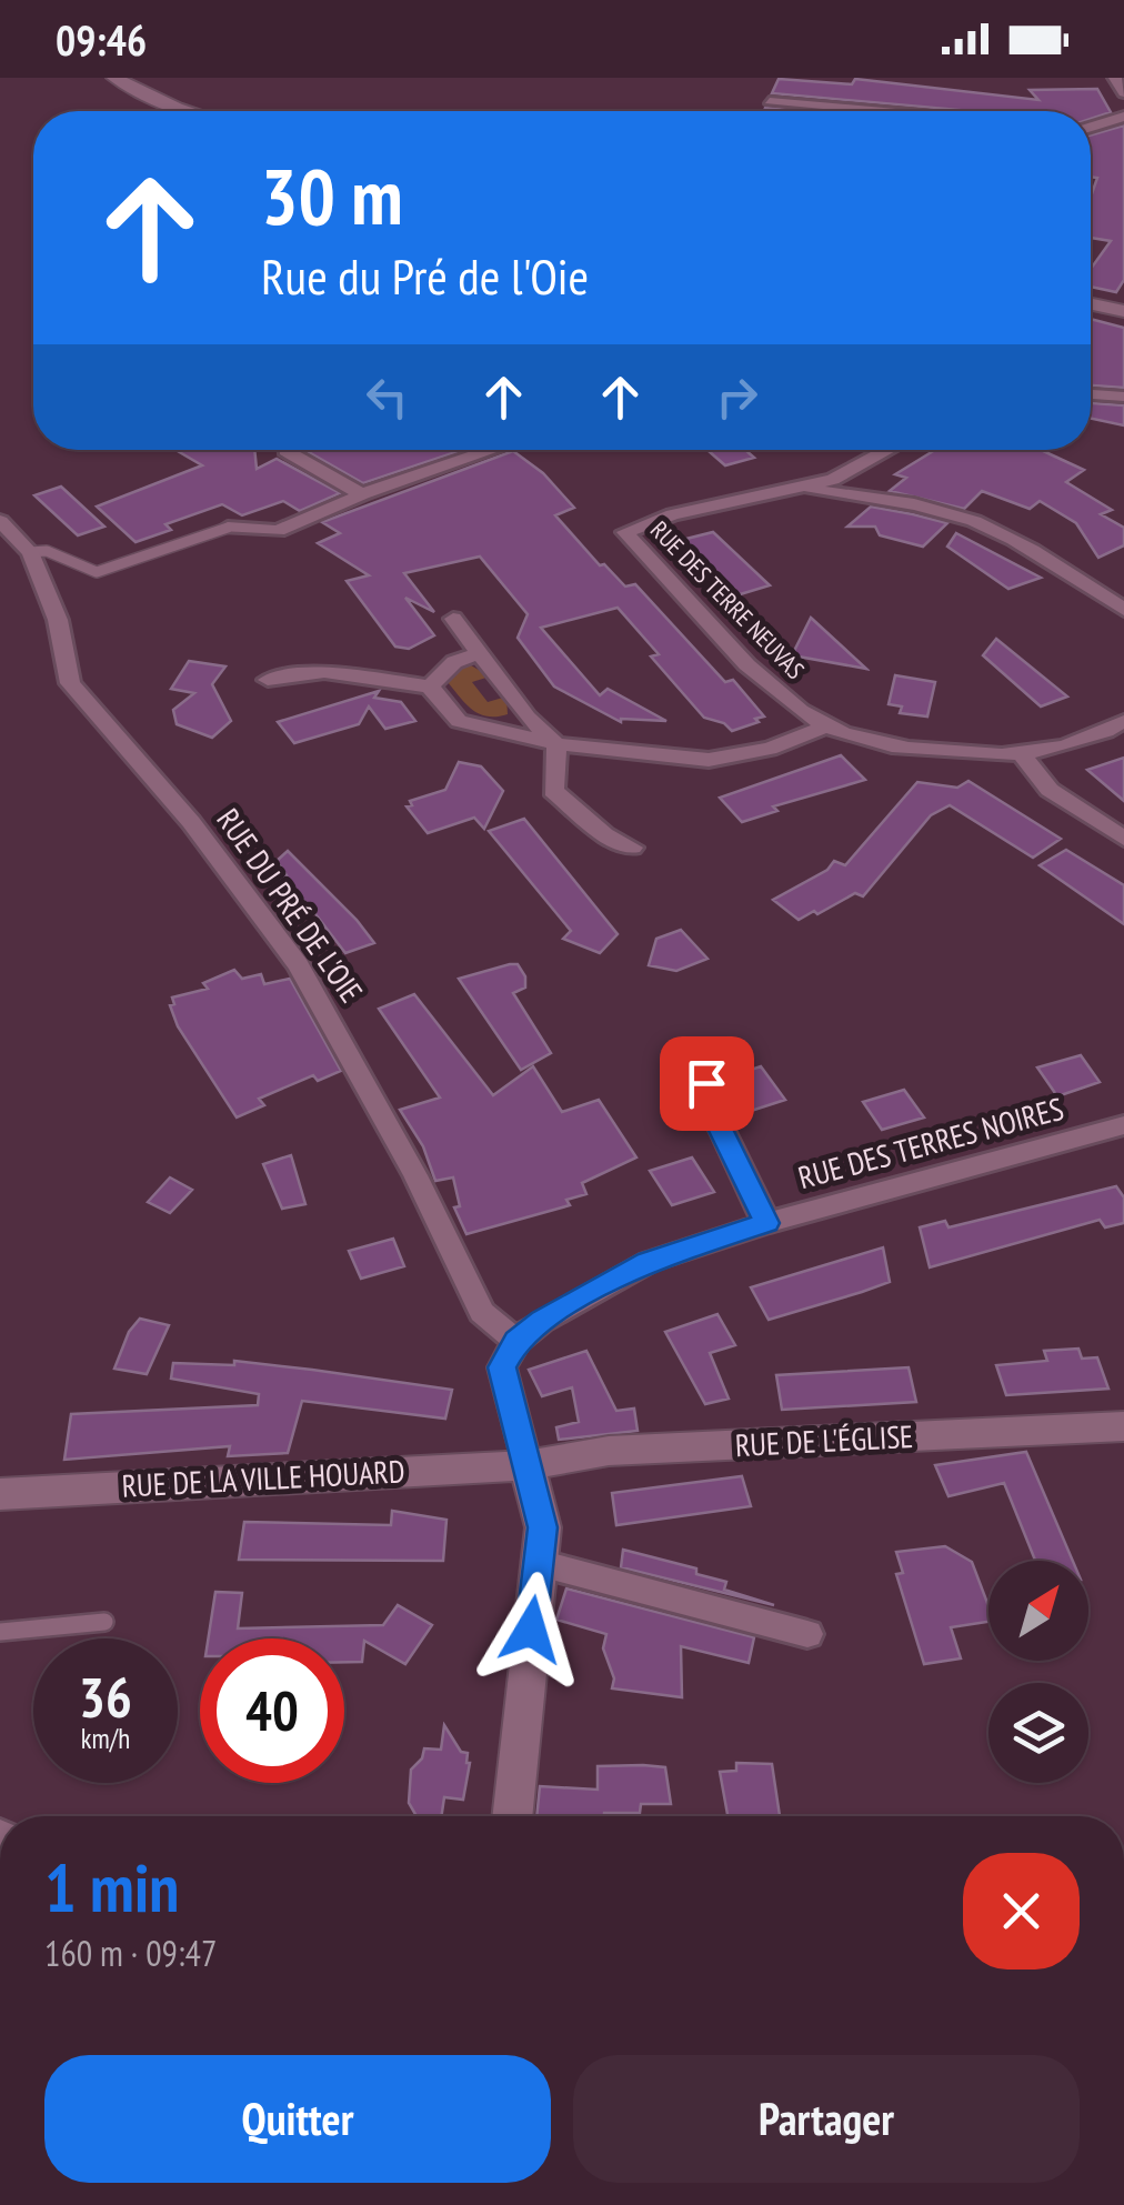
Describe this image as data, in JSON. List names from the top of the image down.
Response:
{
  "streets": {
    "street": [
      "RUE DES TERRE NEUVAS",
      "RUE DU PRÉ DE L'OIE",
      "RUE DES TERRES NOIRES",
      "RUE DE L'ÉGLISE",
      "RUE DE LA VILLE HOUARD"
    ]
  },
  "crossings": [
    ["RUE DU PRÉ DE L'OIE", "RUE DES TERRES NOIRES"],
    ["RUE DE L'ÉGLISE", "RUE DE LA VILLE HOUARD"]
  ],
  "north": "top right",
  "page": {
    "status": "09:46",
    "turn": ["30 m", "Rue du Pré de l'Oie"],
    "speed": "36 km/h",
    "limit": "40",
    "heading": ["1 min", "160 m · 09:47"],
    "buttons": ["Quitter", "Partager"]
  }
}
